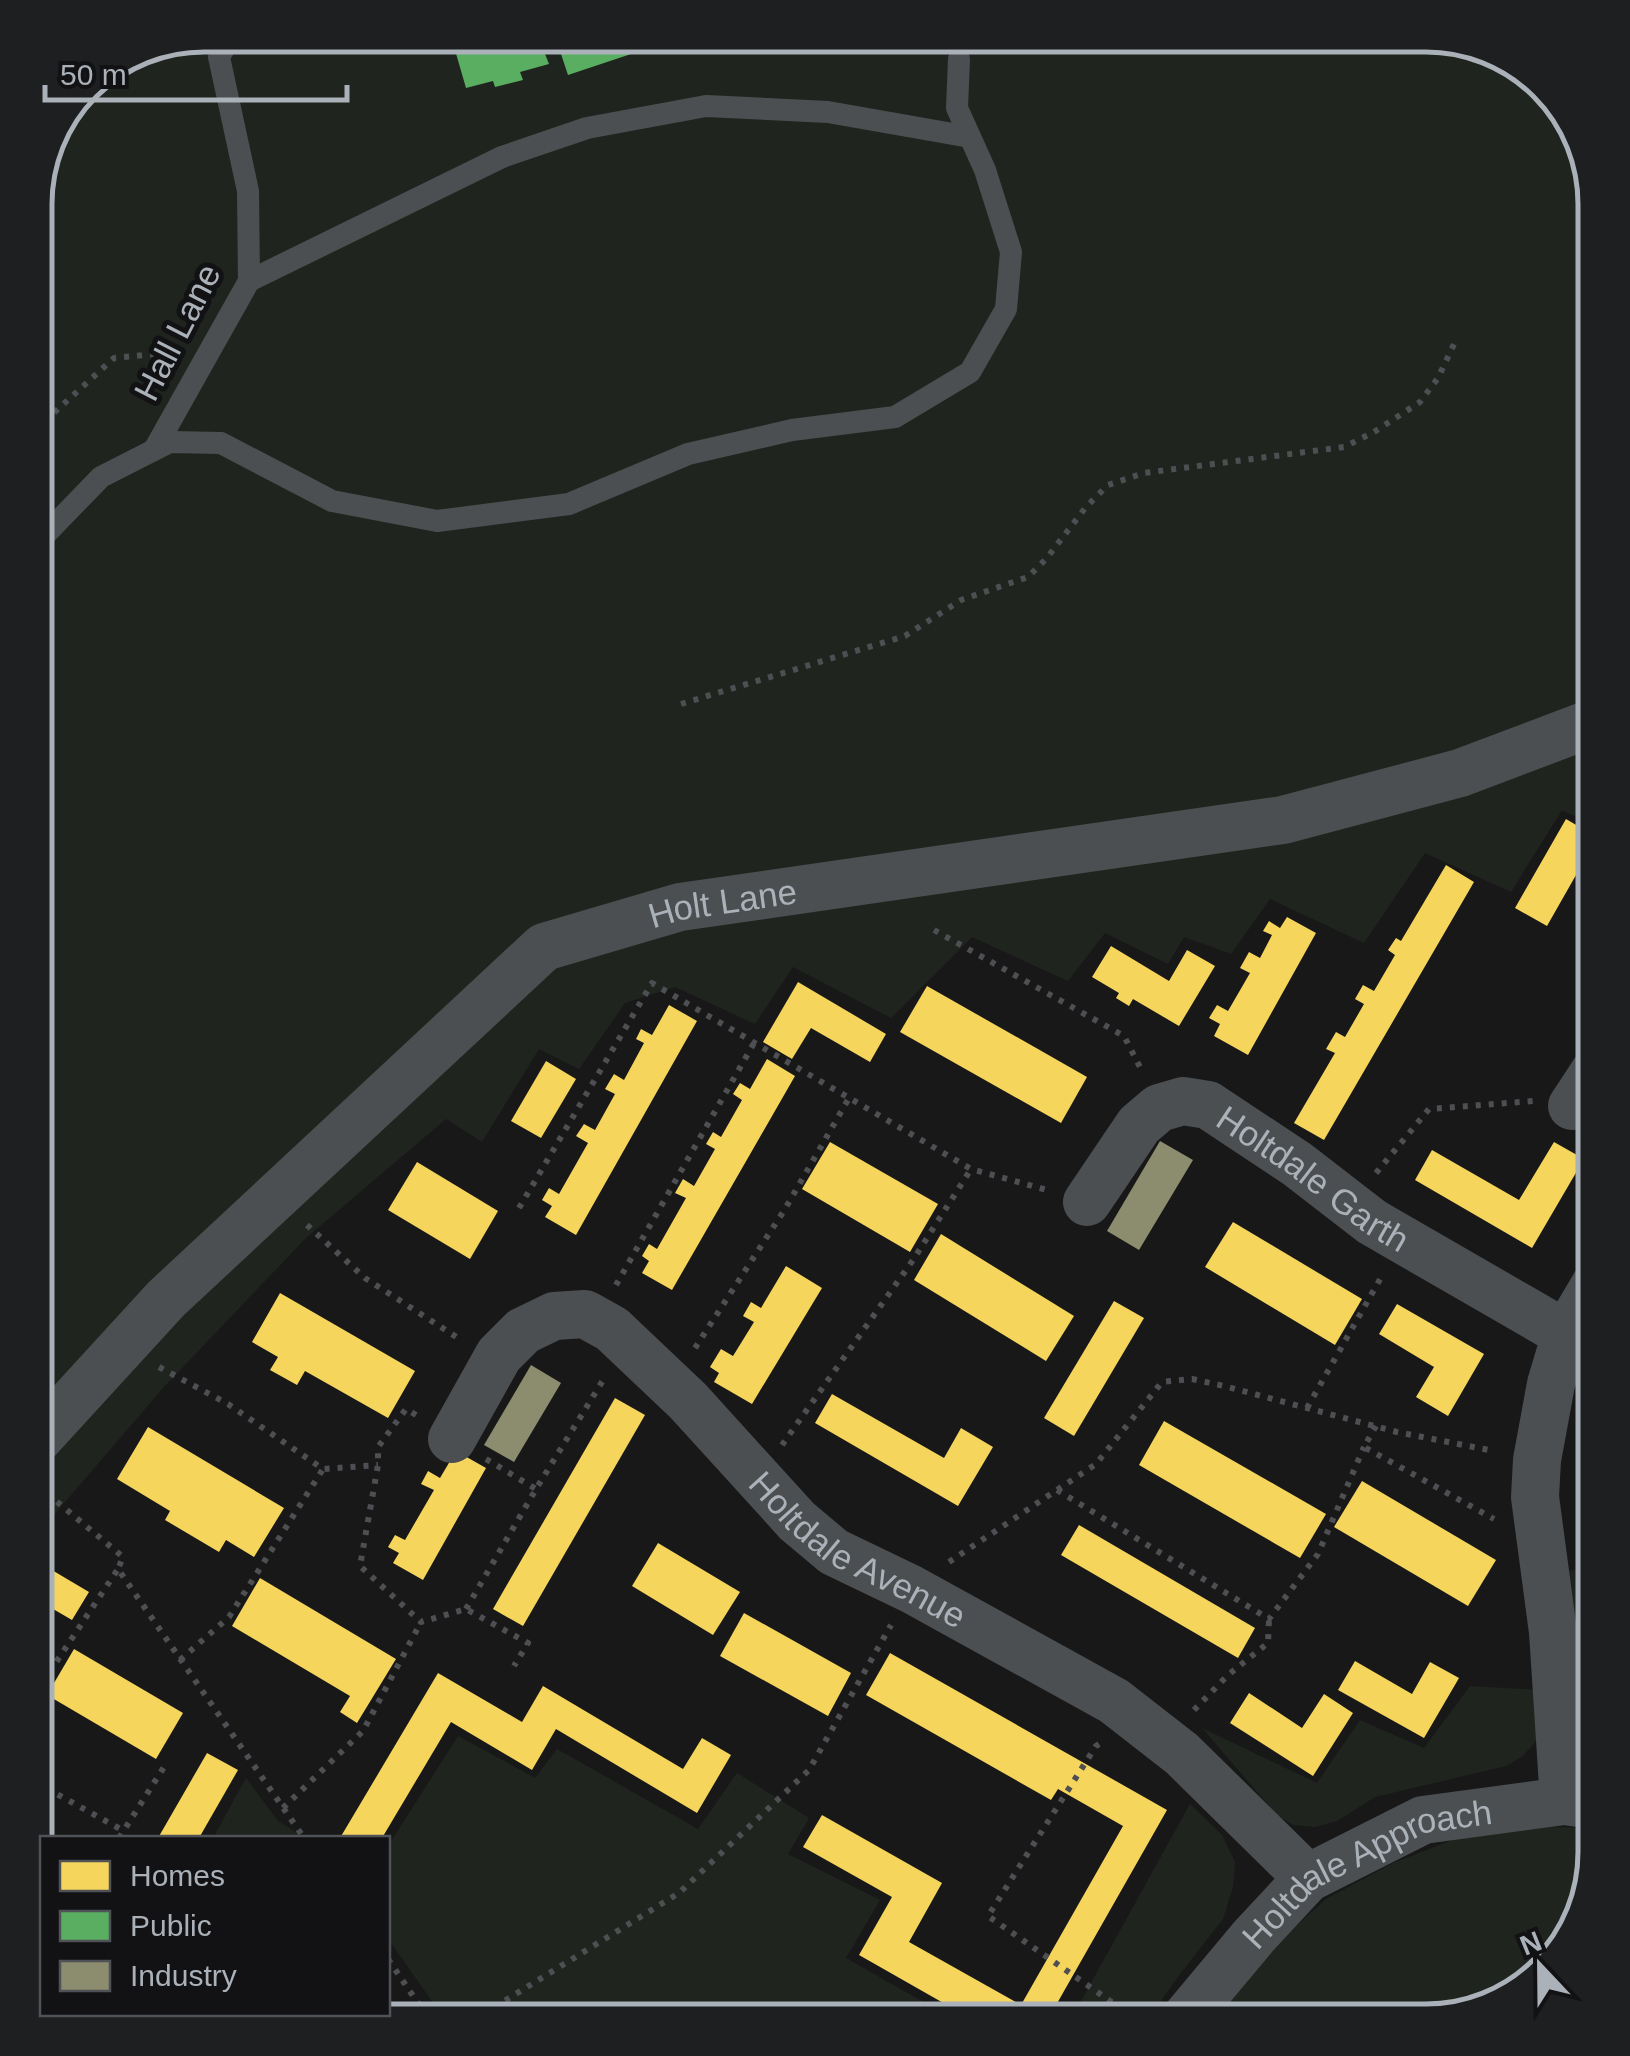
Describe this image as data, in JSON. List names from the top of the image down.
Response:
{
  "streets": {
    "street": [
      "Holt Lane",
      "Holtdale Garth",
      "Holtdale Avenue",
      "Holtdale Approach"
    ],
    "lane": ["Hall Lane"]
  },
  "crossings": [
    ["Holtdale Avenue", "Holtdale Approach"]
  ],
  "legend": ["Homes", "Public", "Industry"],
  "scale_bar": "50 m",
  "north": "top"
}
